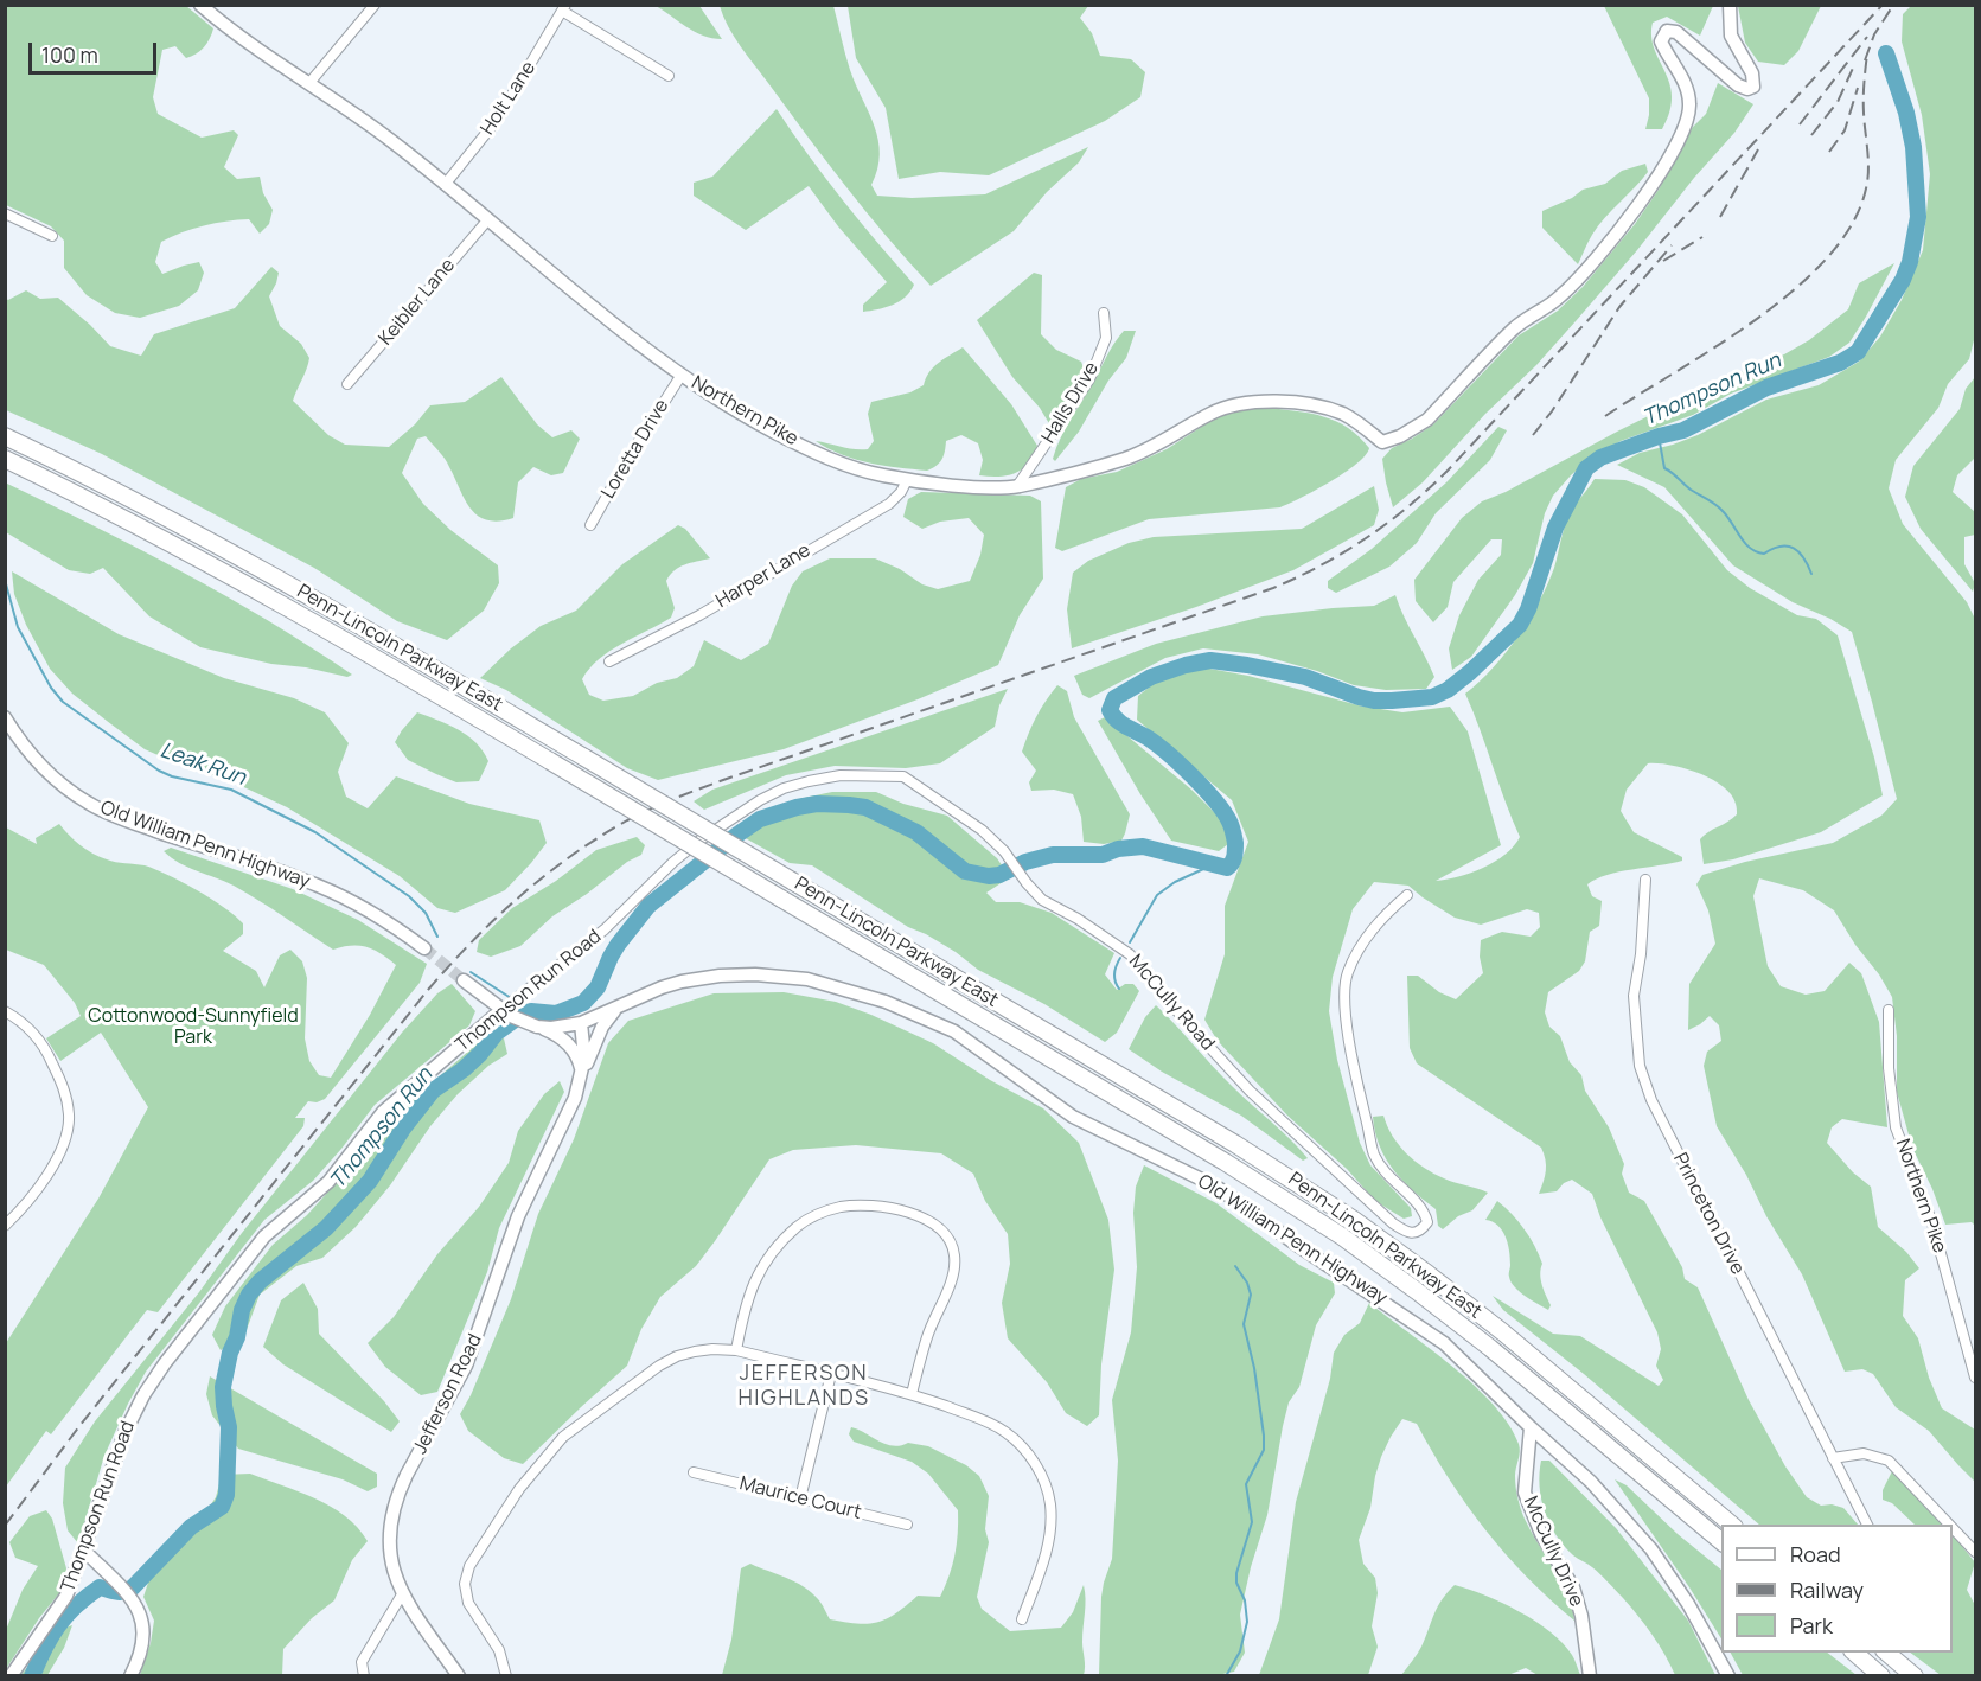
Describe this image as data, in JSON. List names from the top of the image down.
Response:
{
  "streets": {
    "highway": ["Penn-Lincoln Parkway East"],
    "street": [
      "Holt Lane",
      "Keibler Lane",
      "Halls Drive",
      "Northern Pike",
      "Loretta Drive",
      "Harper Lane",
      "Old William Penn Highway",
      "Thompson Run Road",
      "McCully Road",
      "Princeton Drive",
      "Jefferson Road",
      "Maurice Court",
      "McCully Drive"
    ]
  },
  "crossings": [
    ["Holt Lane", "Northern Pike"],
    ["Keibler Lane", "Northern Pike"],
    ["Halls Drive", "Northern Pike"],
    ["Northern Pike", "Loretta Drive"],
    ["Northern Pike", "Harper Lane"],
    ["Old William Penn Highway", "Thompson Run Road"],
    ["Old William Penn Highway", "Jefferson Road"],
    ["Old William Penn Highway", "McCully Drive"],
    ["Thompson Run Road", "McCully Road"]
  ],
  "districts": ["JEFFERSON HIGHLANDS"],
  "water": ["Thompson Run", "Leak Run"],
  "parks": ["Cottonwood-Sunnyfield Park"],
  "legend": ["Road", "Railway", "Park"],
  "scale_bar": "100 m"
}
